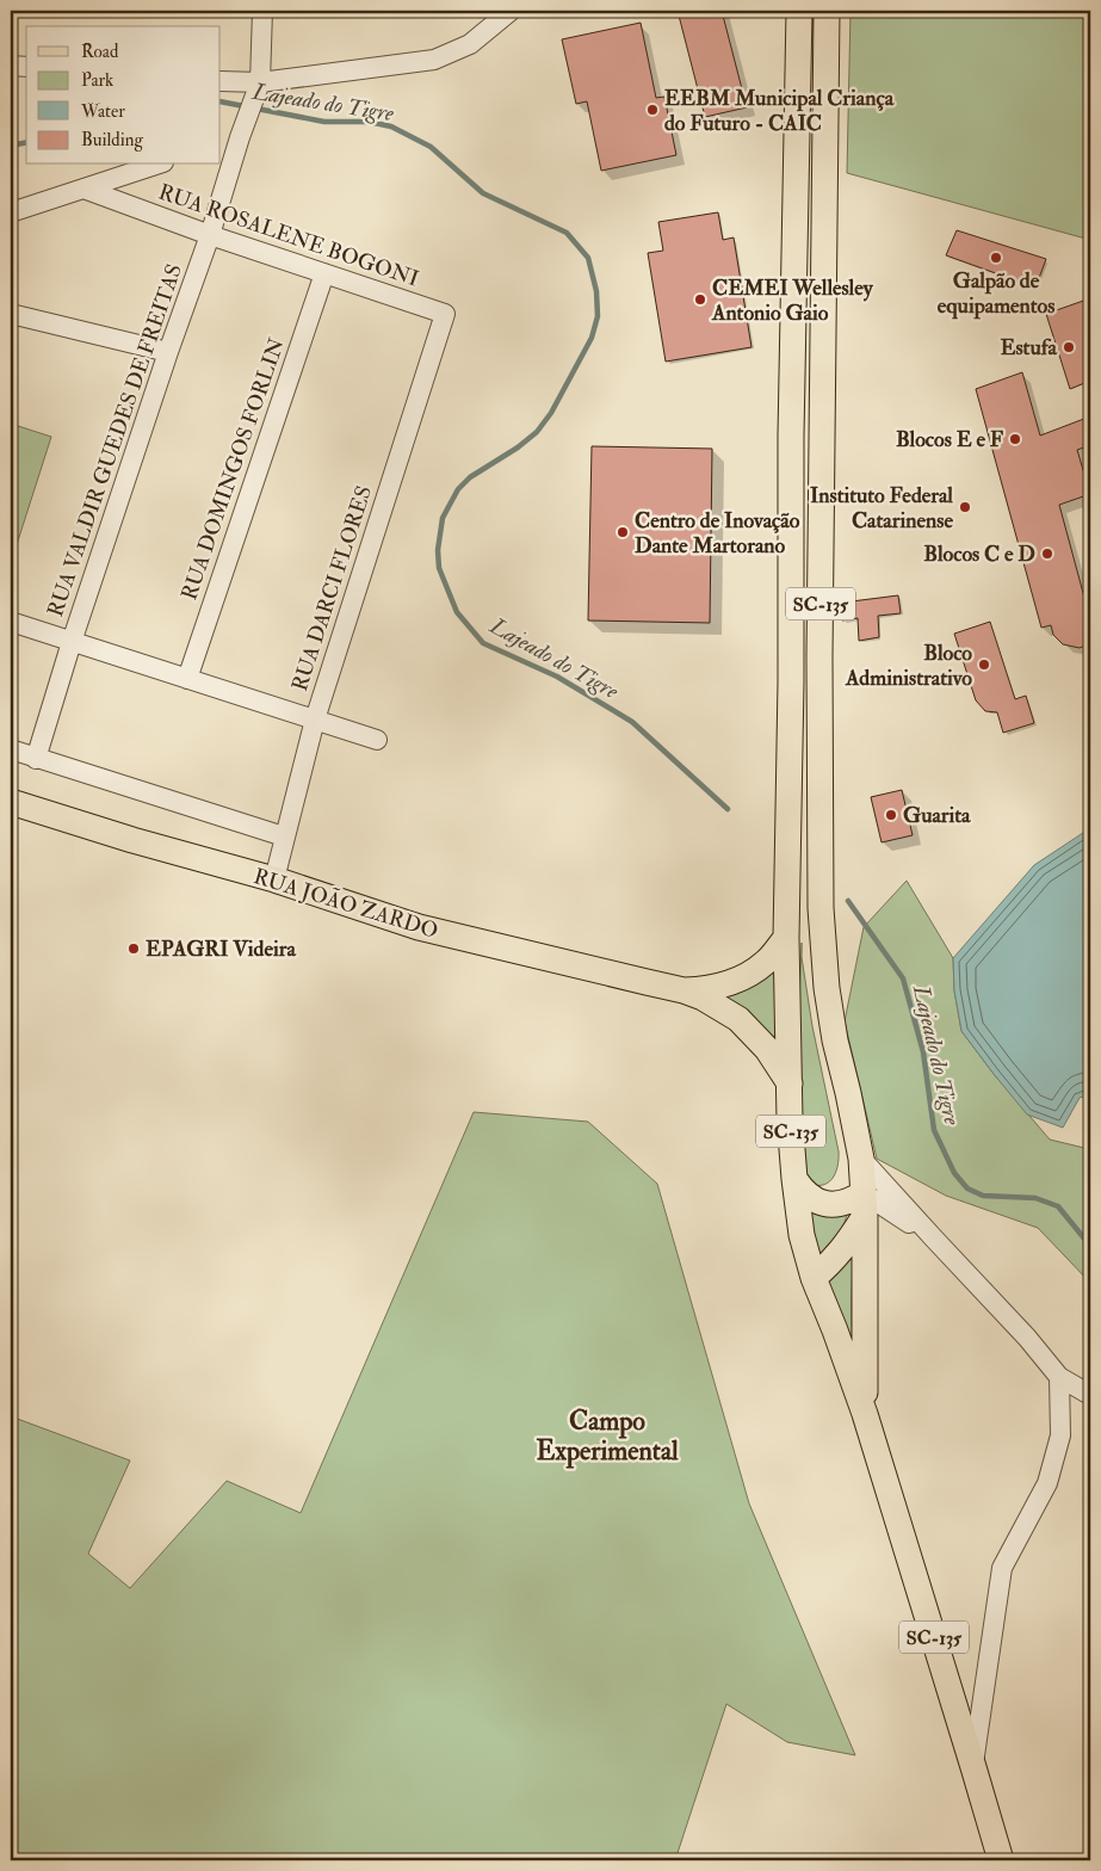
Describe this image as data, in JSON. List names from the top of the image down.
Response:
{
  "streets": {
    "main road": ["SC-135", "RUA JOÃO ZARDO"],
    "street": [
      "RUA ROSALENE BOGONI",
      "RUA VALDIR GUEDES DE FREITAS",
      "RUA DOMINGOS FORLIN",
      "RUA DARCI FLORES"
    ]
  },
  "crossings": [
    ["RUA ROSALENE BOGONI", "RUA VALDIR GUEDES DE FREITAS"],
    ["RUA ROSALENE BOGONI", "RUA DOMINGOS FORLIN"],
    ["RUA ROSALENE BOGONI", "RUA DARCI FLORES"],
    ["RUA DARCI FLORES", "RUA JOÃO ZARDO"],
    ["SC-135", "RUA JOÃO ZARDO"]
  ],
  "districts": ["Campo Experimental"],
  "water": ["Lajeado do Tigre"],
  "places": [
    "EEBM Municipal Criança do Futuro - CAIC",
    "Galpão de equipamentos",
    "CEMEI Wellesley Antonio Gaio",
    "Estufa",
    "Blocos E e F",
    "Instituto Federal Catarinense",
    "Centro de Inovação Dante Martorano",
    "Blocos C e D",
    "Bloco Administrativo",
    "Guarita",
    "EPAGRI Videira"
  ],
  "legend": [
    "Road",
    "Park",
    "Water",
    "Building"
  ]
}
